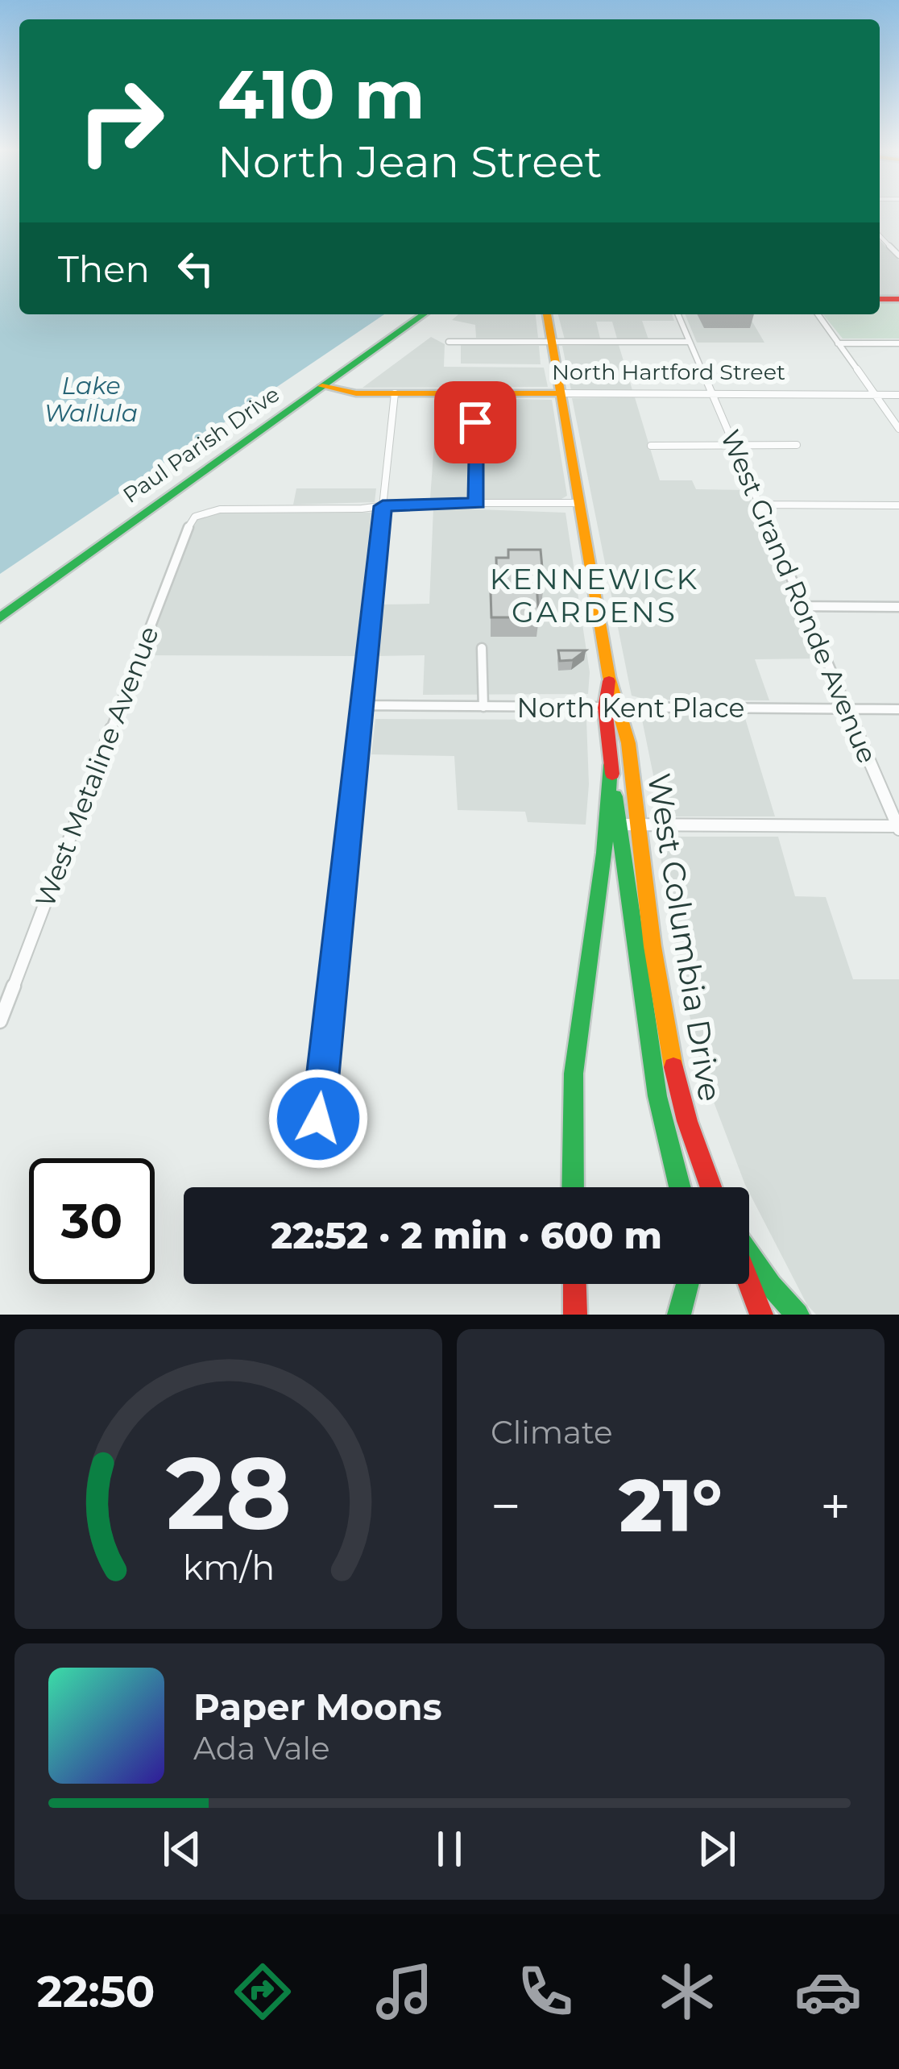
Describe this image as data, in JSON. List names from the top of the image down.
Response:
{
  "streets": {
    "main road": ["North Hartford Street", "Paul Parish Drive", "West Columbia Drive"],
    "street": ["West Grand Ronde Avenue", "North Kent Place", "West Metaline Avenue"]
  },
  "crossings": [
    ["North Hartford Street", "Paul Parish Drive"],
    ["North Hartford Street", "West Grand Ronde Avenue"],
    ["North Hartford Street", "West Columbia Drive"],
    ["West Grand Ronde Avenue", "North Kent Place"],
    ["North Kent Place", "West Columbia Drive"]
  ],
  "districts": ["KENNEWICK GARDENS"],
  "water": ["Lake Wallula"],
  "page": {
    "turn": ["410 m", "North Jean Street"],
    "then": "Then",
    "limit": "30",
    "trip": "22:52 · 2 min · 600 m",
    "tile": "Climate",
    "heat": ["−", "21°", "+"],
    "song": ["Paper Moons", "Ada Vale"],
    "tabs": "22:50",
    "gauge": ["28", "km/h"]
  }
}
